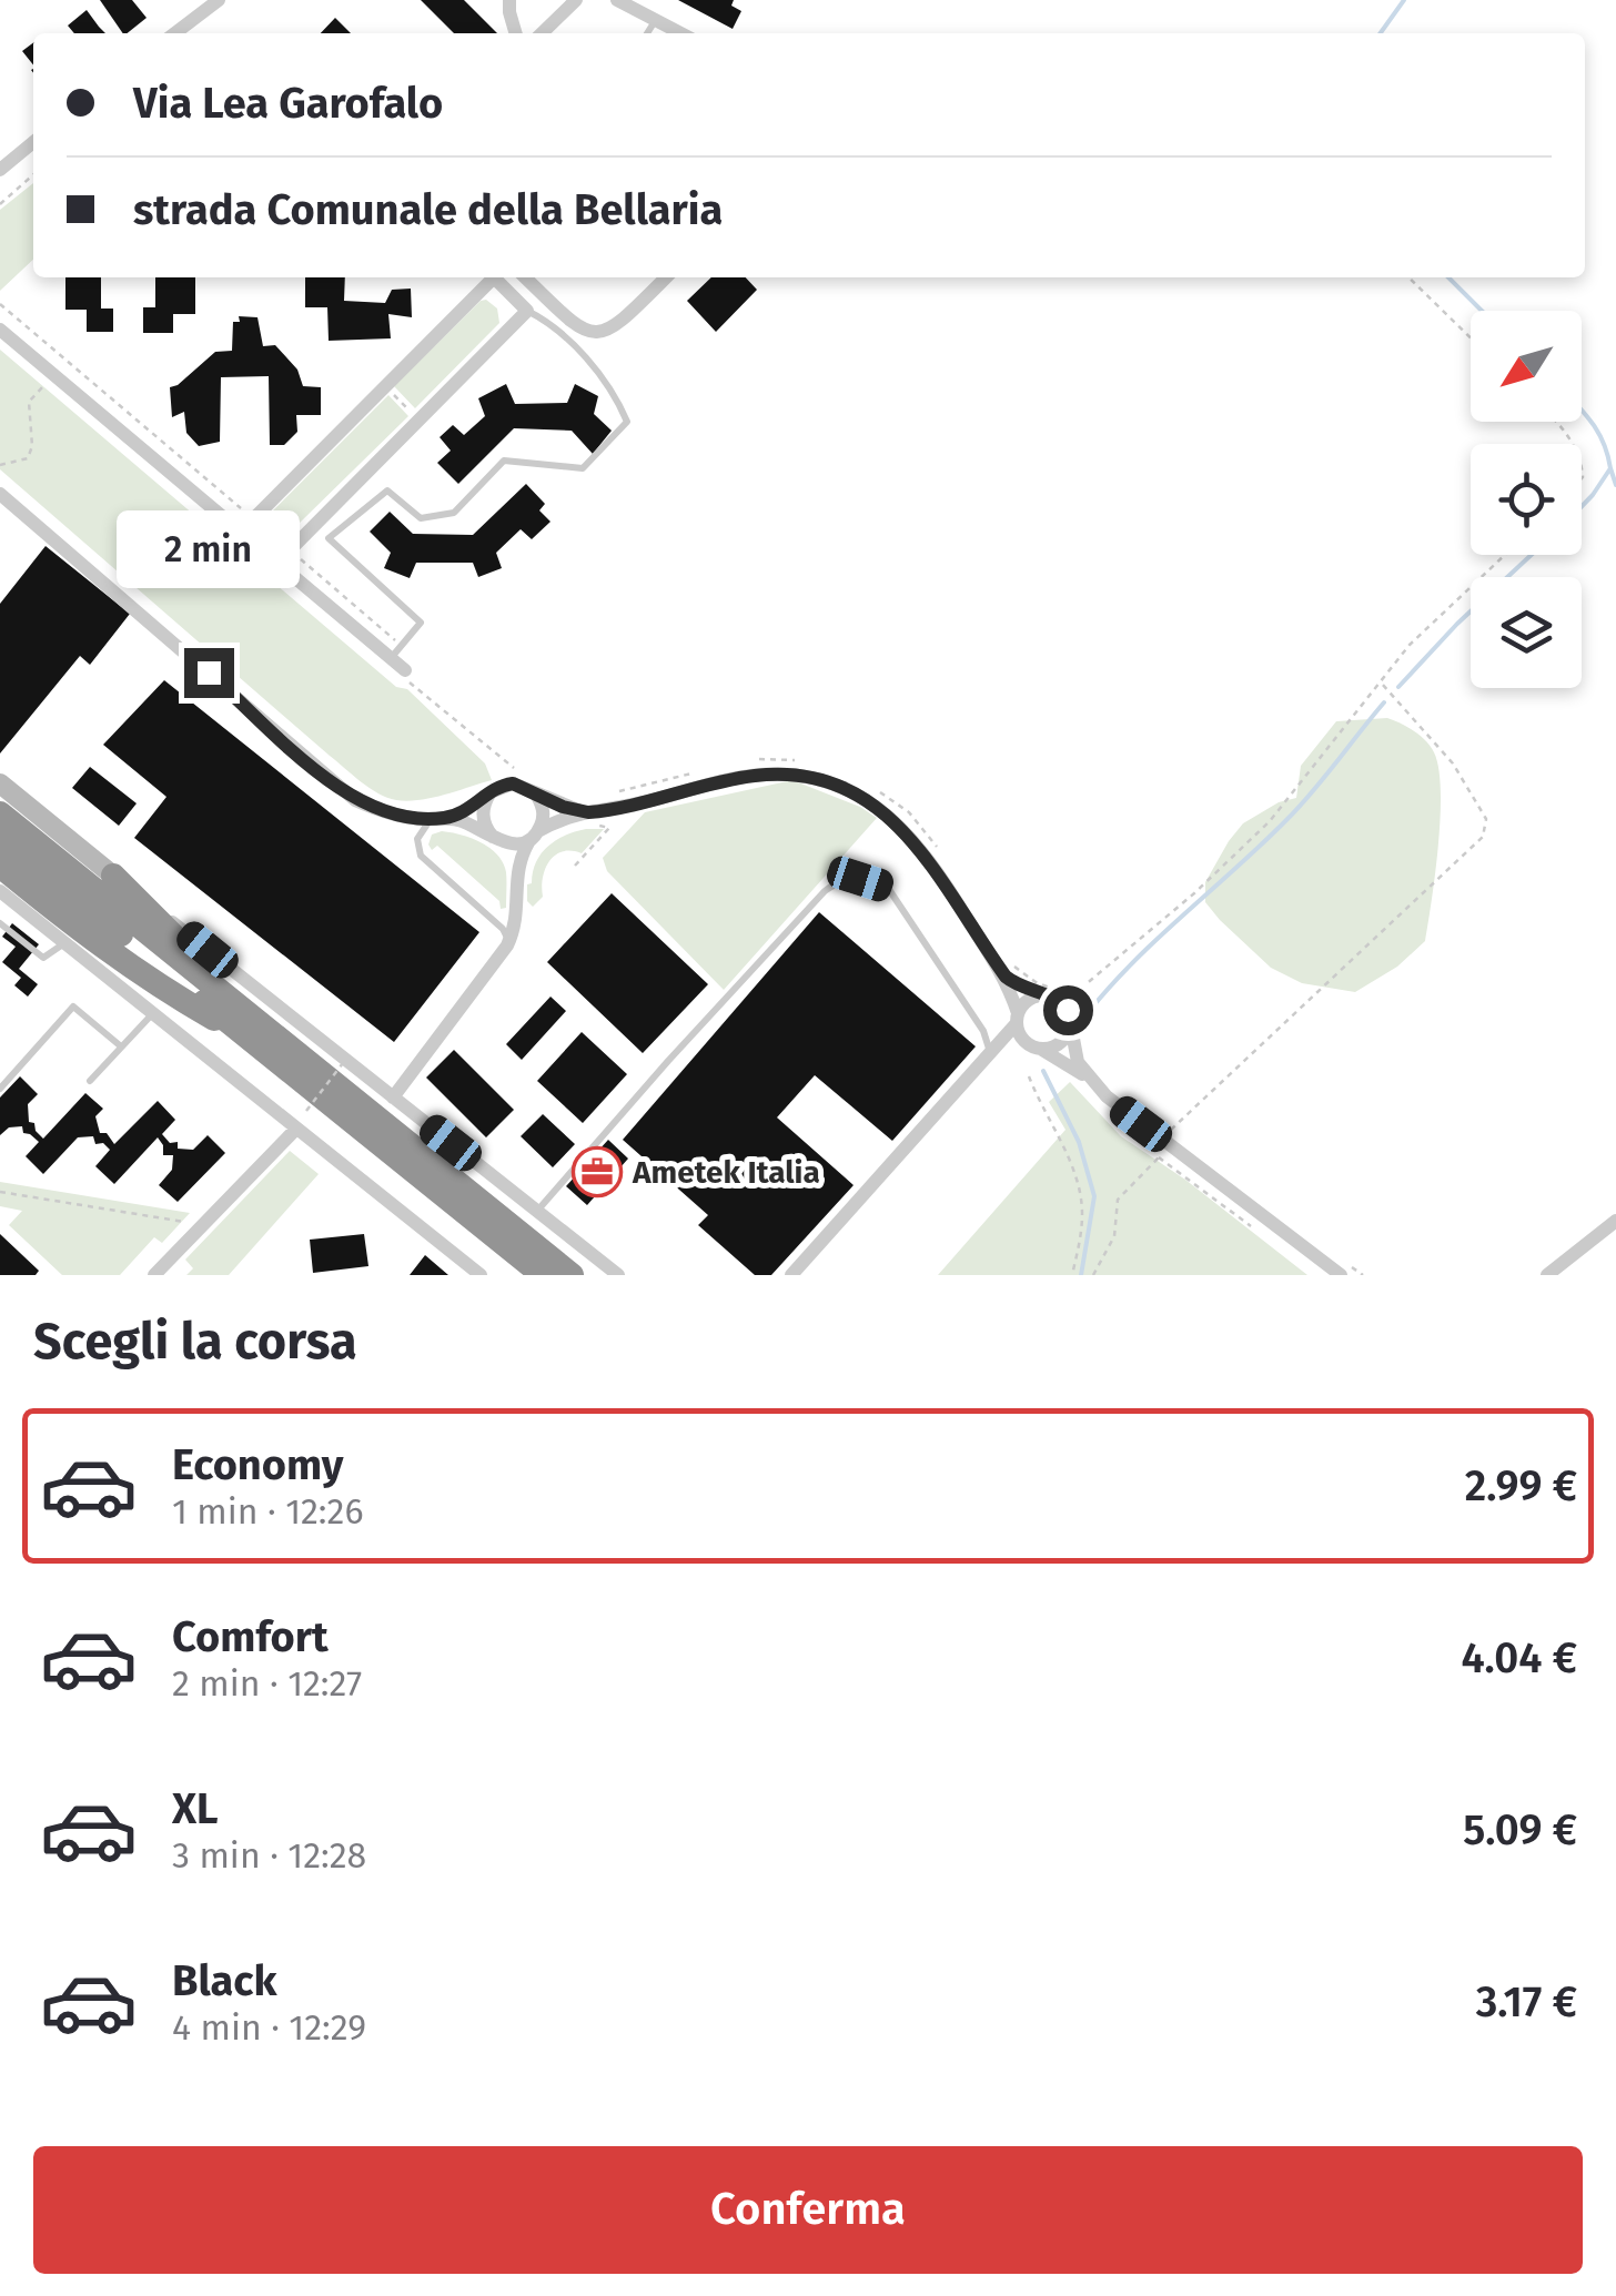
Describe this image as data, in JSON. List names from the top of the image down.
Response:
{
  "places": {
    "office": ["Ametek Italia"]
  },
  "north": "bottom left",
  "page": {
    "banner": ["Via Lea Garofalo", "strada Comunale della Bellaria"],
    "bubble": "2 min",
    "heading": "Scegli la corsa",
    "list": [
      {
        "name": "Economy",
        "note": "1 min · 12:26",
        "value": "2.99 €"
      },
      {
        "name": "Comfort",
        "note": "2 min · 12:27",
        "value": "4.04 €"
      },
      {
        "name": "XL",
        "note": "3 min · 12:28",
        "value": "5.09 €"
      },
      {
        "name": "Black",
        "note": "4 min · 12:29",
        "value": "3.17 €"
      }
    ],
    "buttons": "Conferma"
  }
}
